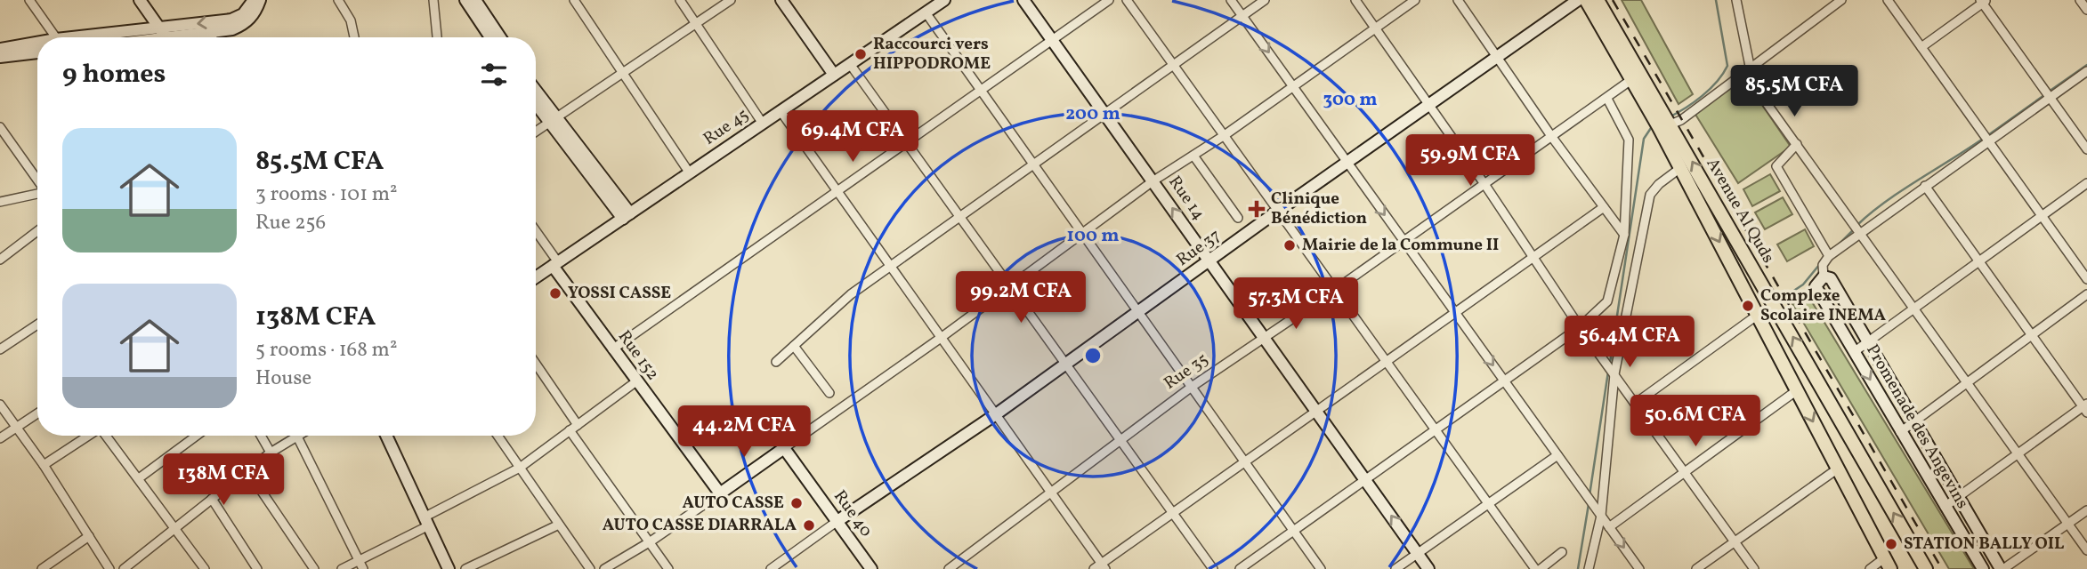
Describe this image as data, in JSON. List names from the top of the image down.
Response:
{
  "streets": {
    "main road": ["Avenue Al Quds"],
    "street": [
      "Rue 45",
      "Rue 14",
      "Rue 37",
      "Rue 152",
      "Rue 35",
      "Promenade des Angevins",
      "Rue 40"
    ]
  },
  "crossings": [
    ["Rue 45", "Rue 152"],
    ["Rue 14", "Rue 37"],
    ["Rue 14", "Rue 35"],
    ["Avenue Al Quds", "Rue 35"],
    ["Rue 37", "Rue 40"]
  ],
  "places": {
    "other": [
      "Raccourci vers HIPPODROME",
      "Mairie de la Commune II",
      "YOSSI CASSE",
      "Complexe Scolaire INEMA",
      "AUTO CASSE",
      "AUTO CASSE DIARRALA",
      "STATION BALLY OIL"
    ],
    "health": ["Clinique Bénédiction"]
  },
  "page": {
    "heading": "9 homes",
    "price": [
      "85.5M CFA",
      "69.4M CFA",
      "59.9M CFA",
      "99.2M CFA",
      "57.3M CFA",
      "56.4M CFA",
      "50.6M CFA",
      "44.2M CFA",
      "138M CFA"
    ],
    "list": [
      {
        "name": "85.5M CFA",
        "note": "3 rooms · 101 m² · Rue 256"
      },
      {
        "name": "138M CFA",
        "note": "5 rooms · 168 m² · House"
      }
    ]
  },
  "rings": ["300 m", "200 m", "100 m"]
}
